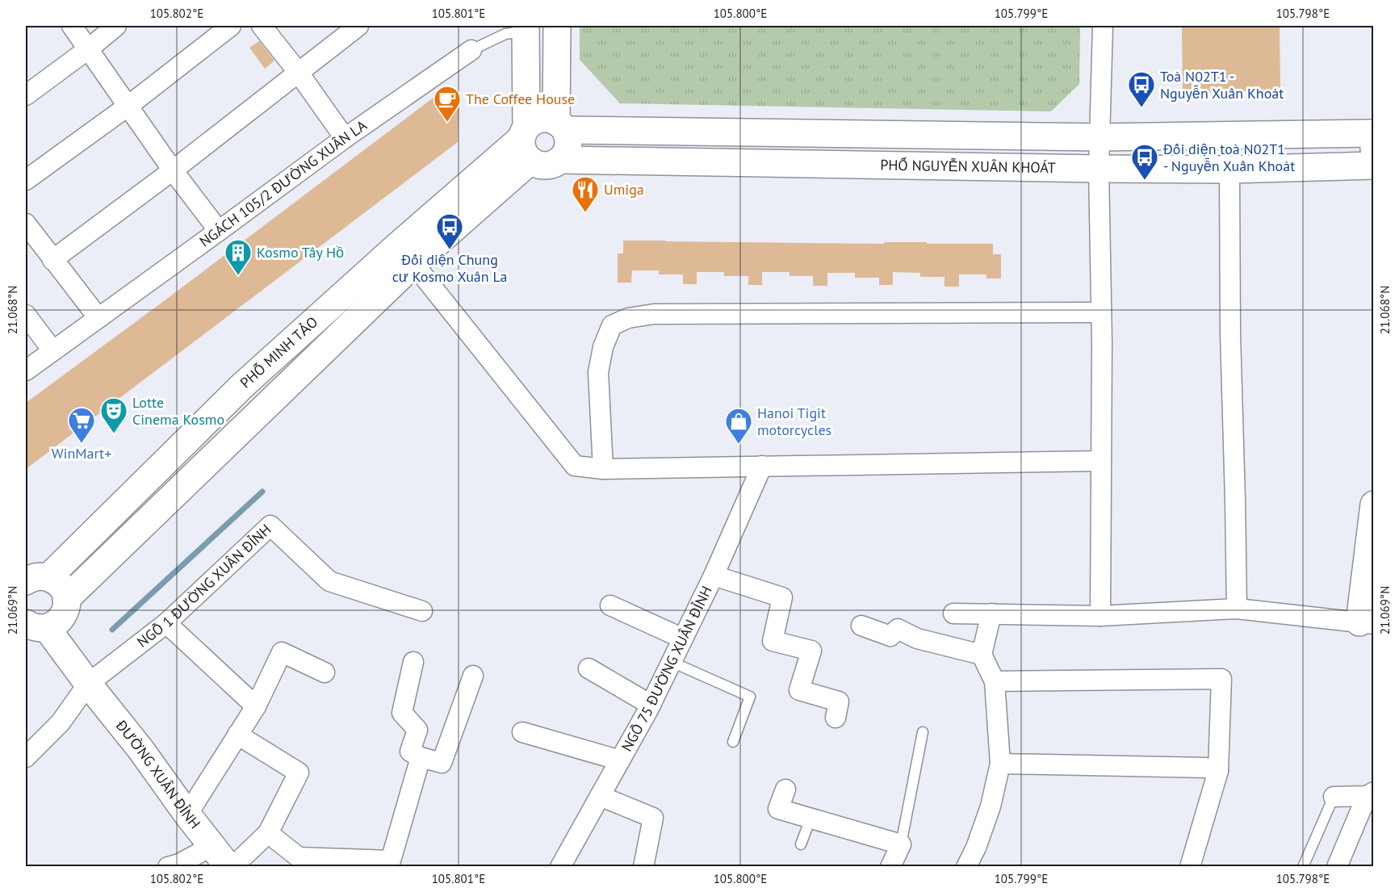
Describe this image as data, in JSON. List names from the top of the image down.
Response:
{
  "streets": {
    "street": [
      "PHỐ NGUYỄN XUÂN KHOÁT",
      "NGÁCH 105/2 ĐƯỜNG XUÂN LA",
      "PHỐ MINH TẢO",
      "NGÕ 1 ĐƯỜNG XUÂN ĐỈNH",
      "NGÕ 75 ĐƯỜNG XUÂN ĐỈNH",
      "ĐƯỜNG XUÂN ĐỈNH"
    ]
  },
  "crossings": [
    ["PHỐ NGUYỄN XUÂN KHOÁT", "PHỐ MINH TẢO"],
    ["NGÕ 1 ĐƯỜNG XUÂN ĐỈNH", "ĐƯỜNG XUÂN ĐỈNH"]
  ],
  "places": {
    "bus stop": ["Toà N02T1 - Nguyễn Xuân Khoát", "Đối diện toà N02T1 - Nguyễn Xuân Khoát", "Đối diện Chung cư Kosmo Xuân La"],
    "cafe": ["The Coffee House"],
    "restaurant": ["Umiga"],
    "building": ["Kosmo Tây Hồ"],
    "theatre": ["Lotte Cinema Kosmo"],
    "supermarket": ["WinMart+"],
    "shop": ["Hanoi Tigit motorcycles"]
  },
  "coordinates": [
    "105.802°E",
    "105.801°E",
    "105.800°E",
    "105.799°E",
    "105.798°E",
    "21.068°N",
    "21.069°N"
  ]
}
